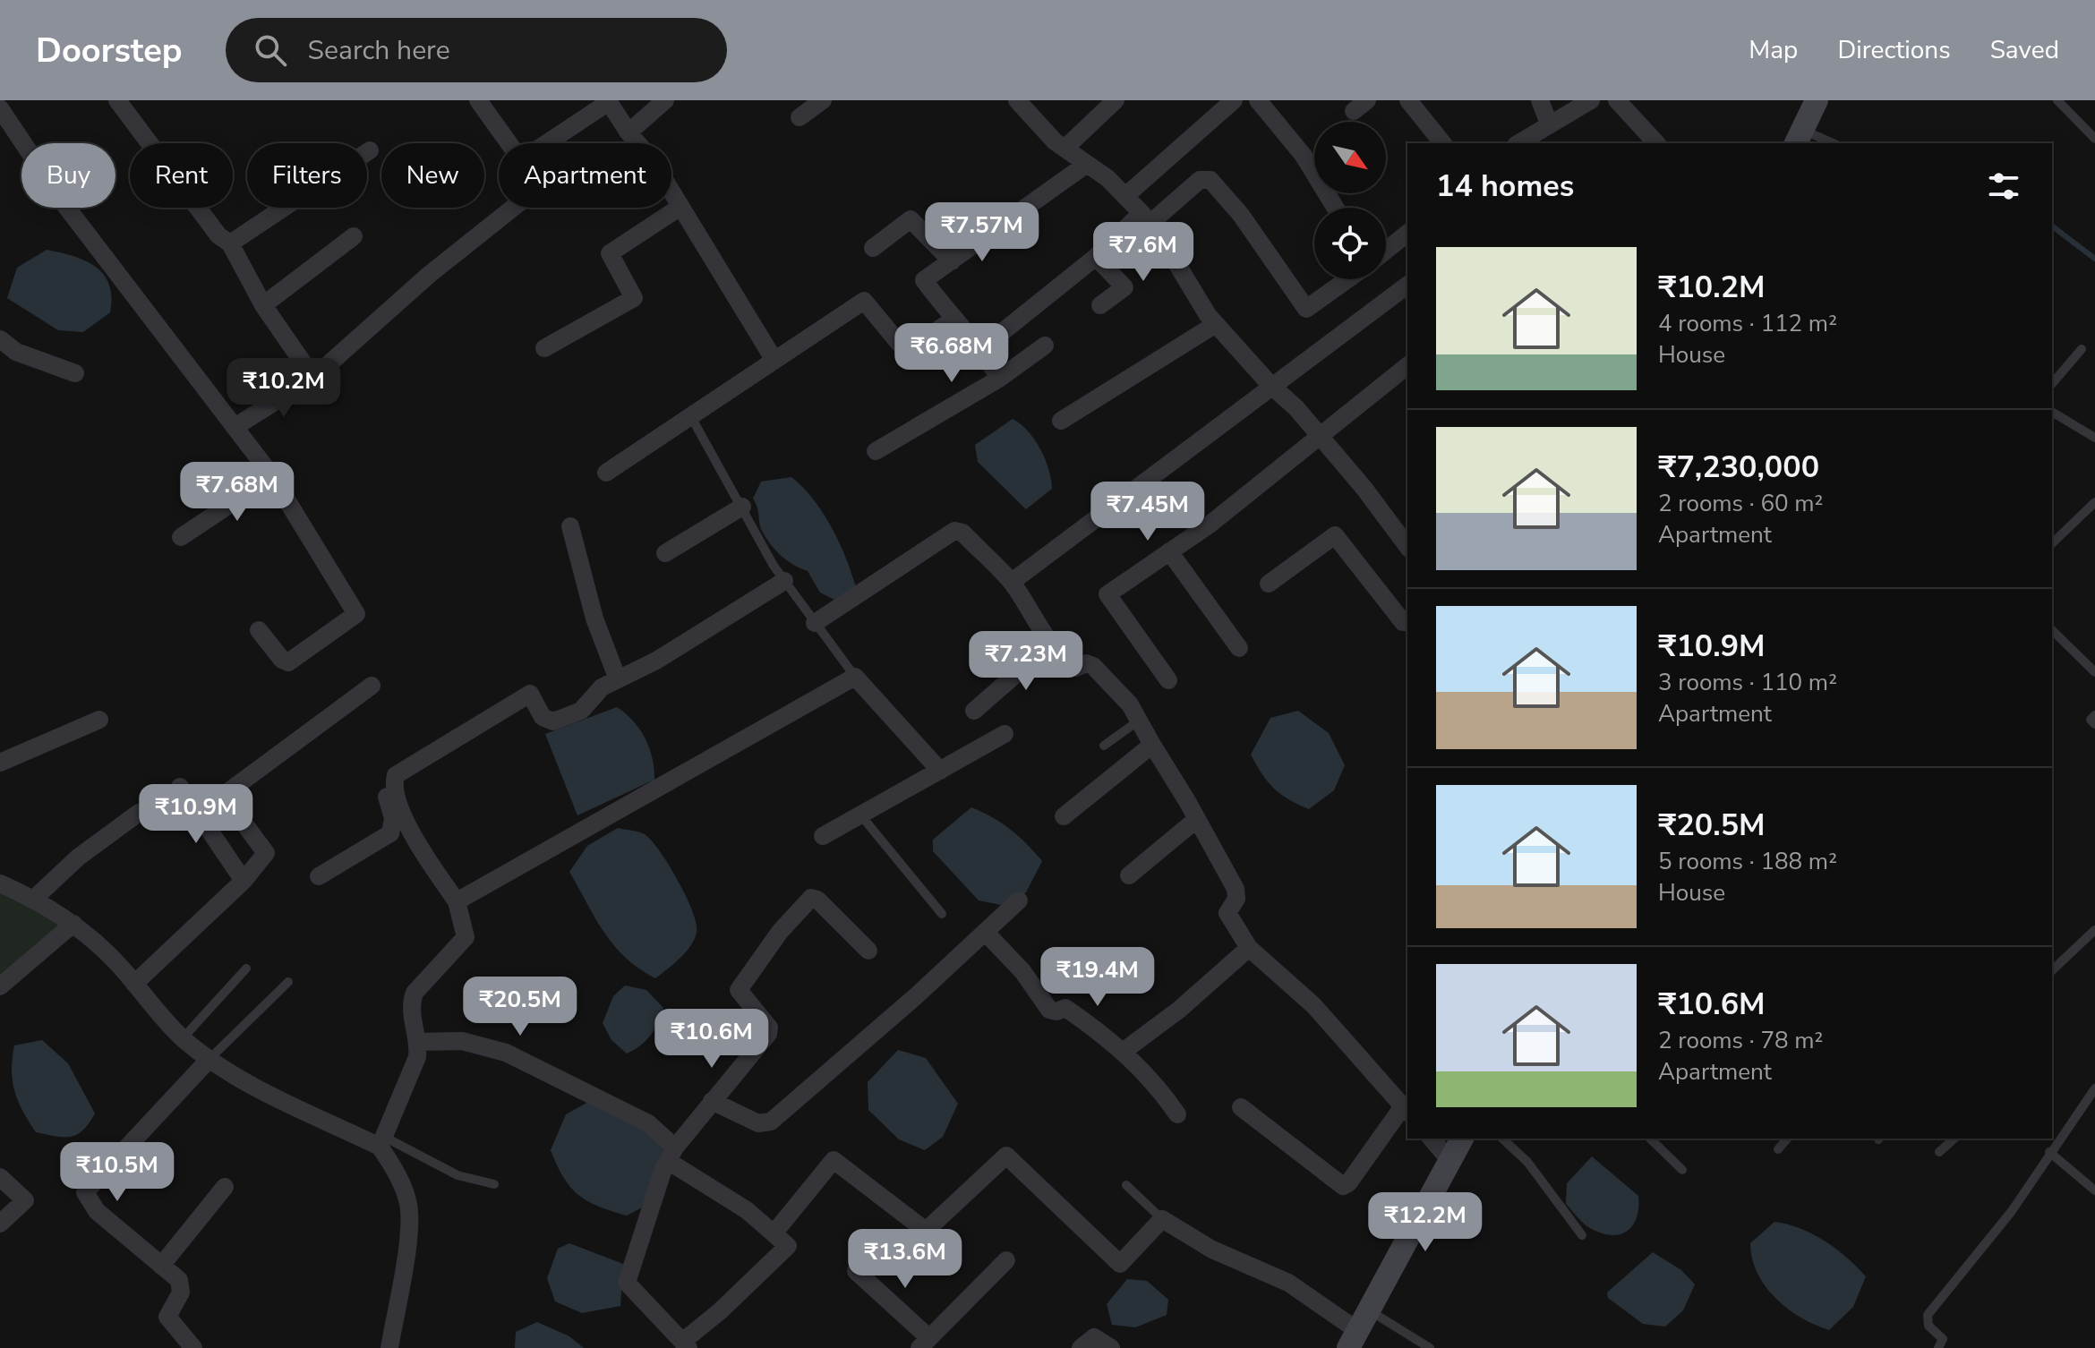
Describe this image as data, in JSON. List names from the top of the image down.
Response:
{
  "north": "bottom right",
  "page": {
    "header": "Doorstep",
    "search": "Search here",
    "nav": ["Map", "Directions", "Saved"],
    "chip": [
      "Buy",
      "Rent",
      "Filters",
      "New",
      "Apartment"
    ],
    "heading": "14 homes",
    "price": [
      "₹7.57M",
      "₹7.6M",
      "₹6.68M",
      "₹10.2M",
      "₹7.68M",
      "₹7.45M",
      "₹7.23M",
      "₹10.9M",
      "₹19.4M",
      "₹20.5M",
      "₹10.6M",
      "₹10.5M",
      "₹12.2M",
      "₹13.6M"
    ],
    "list": [
      {
        "name": "₹10.2M",
        "note": "4 rooms · 112 m² · House"
      },
      {
        "name": "₹7,230,000",
        "note": "2 rooms · 60 m² · Apartment"
      },
      {
        "name": "₹10.9M",
        "note": "3 rooms · 110 m² · Apartment"
      },
      {
        "name": "₹20.5M",
        "note": "5 rooms · 188 m² · House"
      },
      {
        "name": "₹10.6M",
        "note": "2 rooms · 78 m² · Apartment"
      }
    ]
  }
}
